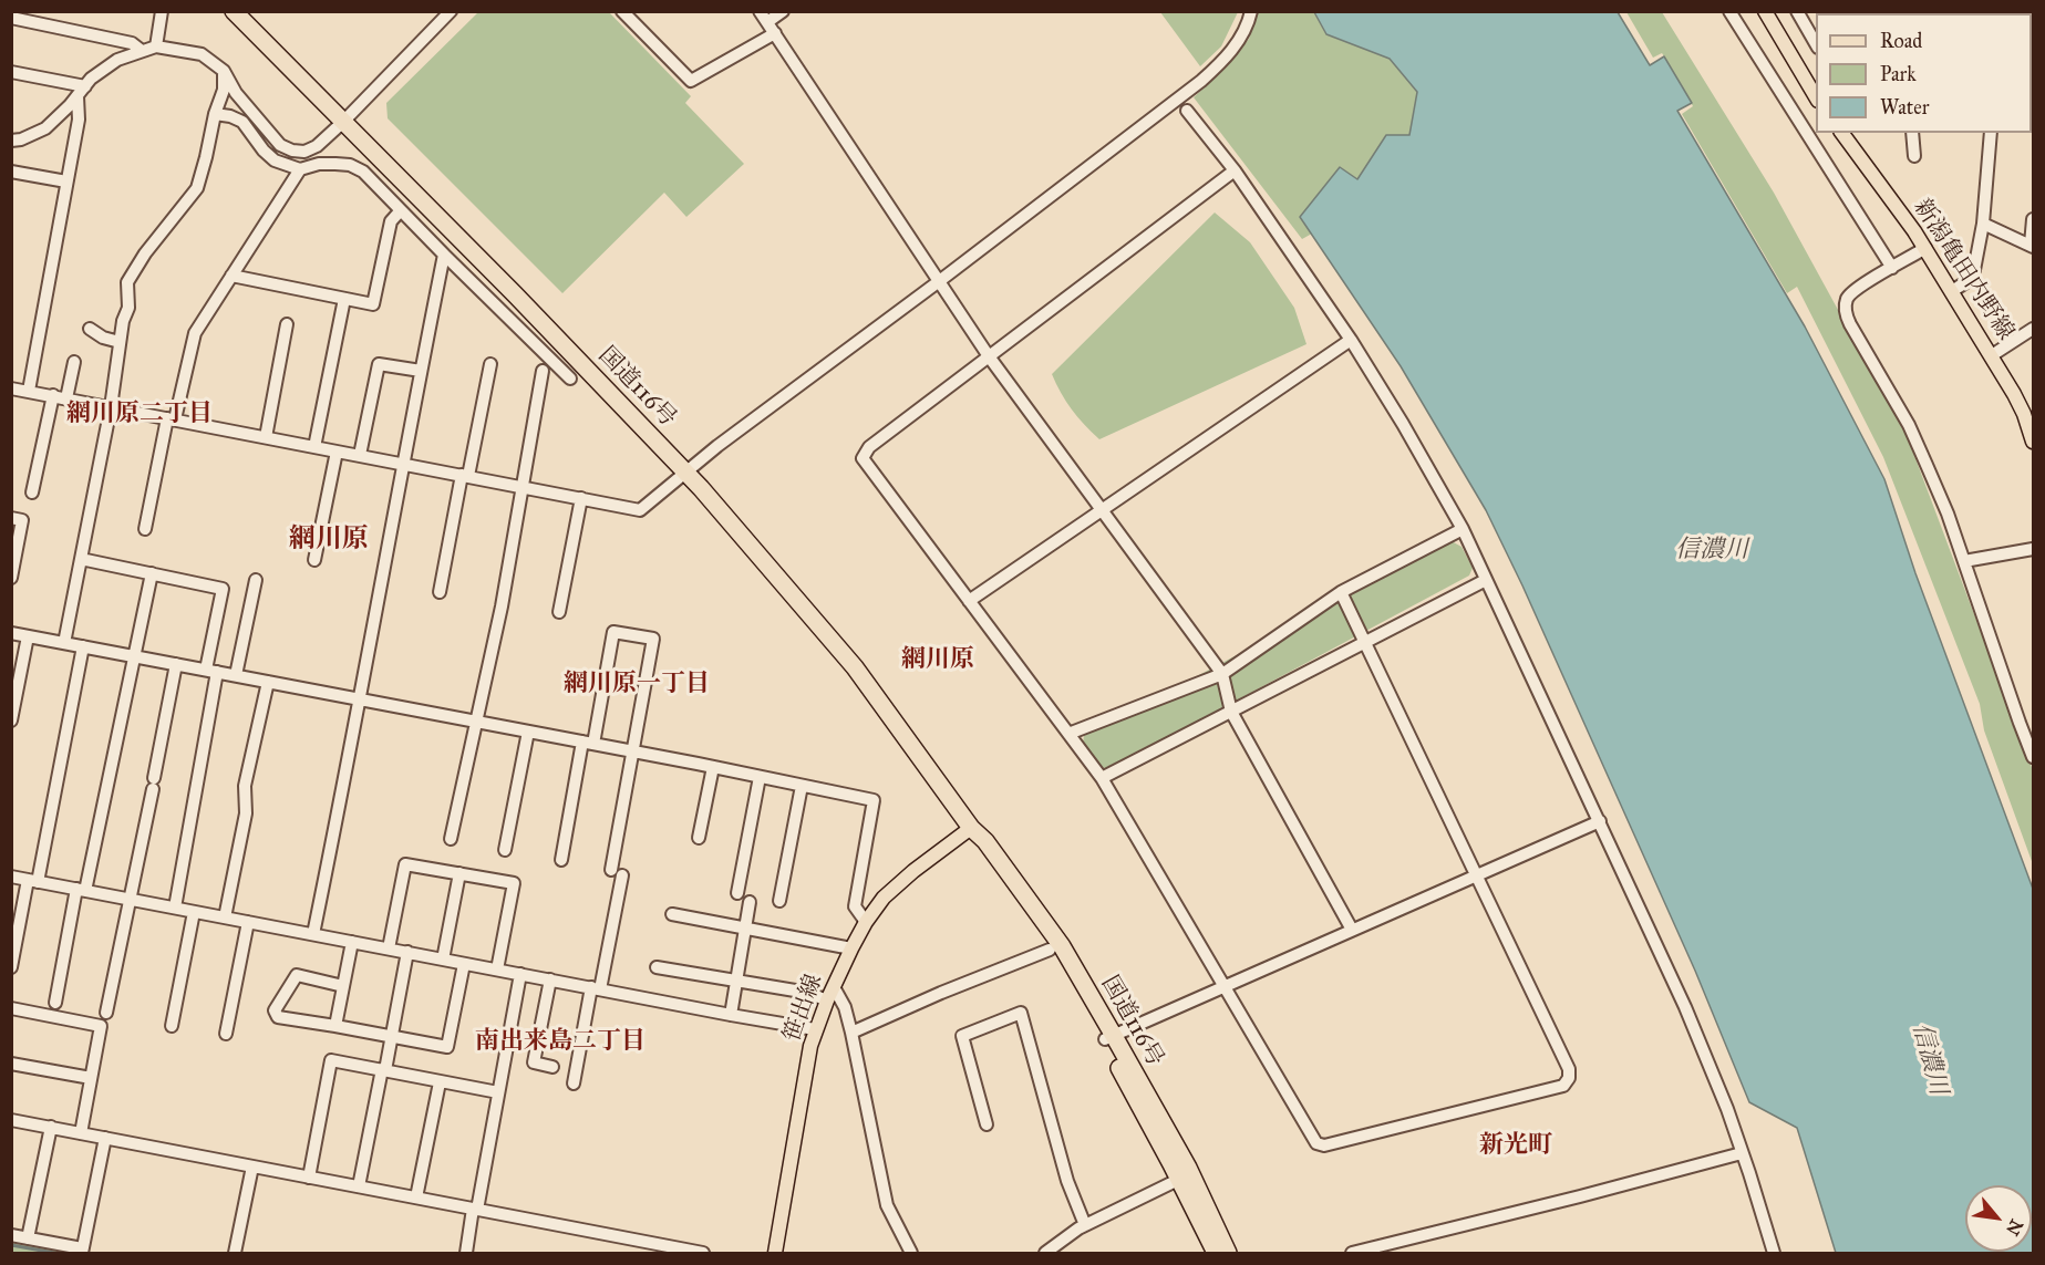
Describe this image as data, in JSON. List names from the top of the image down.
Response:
{
  "streets": {
    "highway": ["国道116号"],
    "main road": ["新潟亀田内野線", "笹出線"]
  },
  "crossings": [
    ["国道116号", "笹出線"]
  ],
  "districts": [
    "網川原二丁目",
    "網川原",
    "網川原",
    "網川原一丁目",
    "南出来島二丁目",
    "新光町"
  ],
  "water": ["信濃川"],
  "legend": ["Road", "Park", "Water"],
  "north": "bottom right"
}
